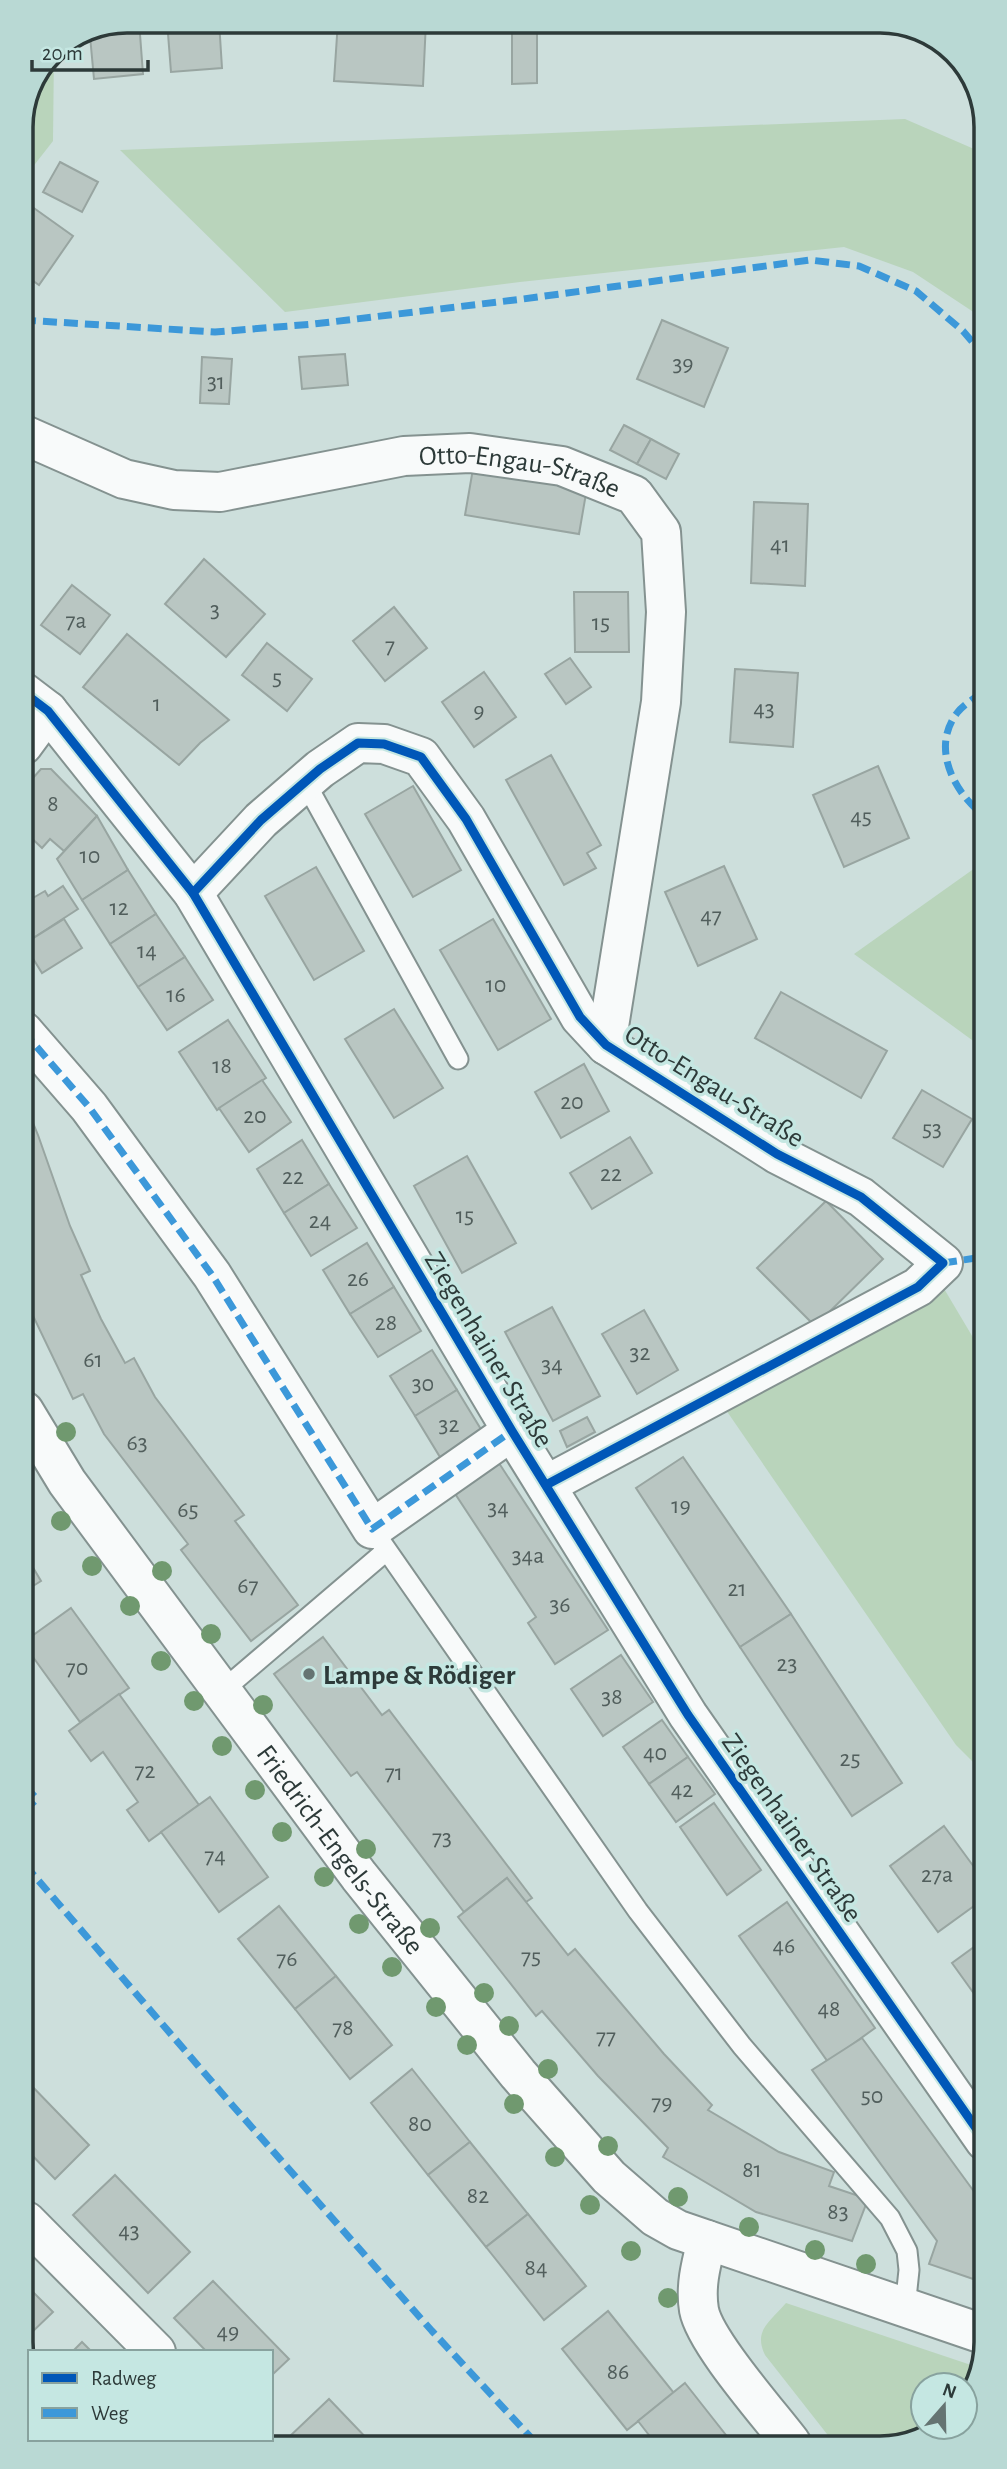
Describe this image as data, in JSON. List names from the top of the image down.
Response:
{
  "streets": {
    "street": ["Otto-Engau-Straße", "Ziegenhainer Straße", "Friedrich-Engels-Straße"]
  },
  "crossings": [
    ["Otto-Engau-Straße", "Ziegenhainer Straße"]
  ],
  "places": ["Lampe & Rödiger"],
  "house_numbers": [
    "39",
    "31",
    "41",
    "3",
    "7a",
    "15",
    "7",
    "5",
    "1",
    "43",
    "9",
    "8",
    "45",
    "10",
    "12",
    "47",
    "14",
    "10",
    "16",
    "18",
    "20",
    "20",
    "53",
    "22",
    "22",
    "15",
    "24",
    "26",
    "28",
    "32",
    "61",
    "34",
    "30",
    "32",
    "63",
    "19",
    "34",
    "65",
    "34a",
    "67",
    "21",
    "36",
    "23",
    "70",
    "38",
    "40",
    "25",
    "72",
    "71",
    "42",
    "73",
    "74",
    "27a",
    "46",
    "75",
    "76",
    "48",
    "78",
    "77",
    "50",
    "79",
    "80",
    "81",
    "82",
    "83",
    "43",
    "84",
    "49",
    "86"
  ],
  "legend": ["Radweg", "Weg"],
  "scale_bar": "20 m",
  "north": "top"
}
